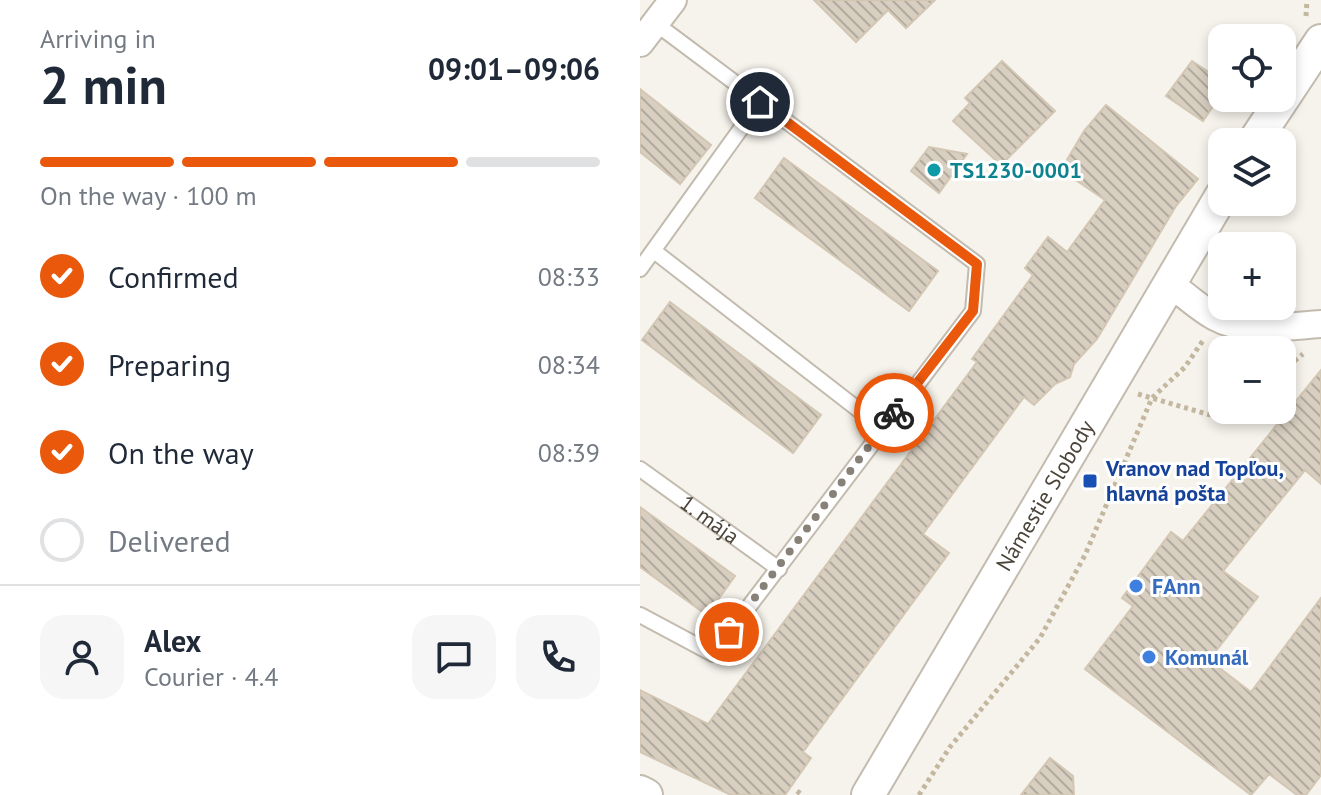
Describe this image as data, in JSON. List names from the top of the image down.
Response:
{
  "streets": {
    "street": ["Námestie Slobody"],
    "lane": ["1. mája"]
  },
  "places": {
    "other": ["TS1230-0001", "FAnn", "Komunál"],
    "transit": ["Vranov nad Topľou, hlavná pošta"]
  },
  "page": {
    "heading": ["2 min", "Arriving in", "09:01–09:06"],
    "panel": ["Alex", "Courier · 4.4"],
    "map_buttons": ["+", "−"],
    "bar": "On the way · 100 m",
    "list": [
      ["Confirmed", "08:33"],
      ["Preparing", "08:34"],
      ["On the way", "08:39"],
      "Delivered"
    ]
  }
}
